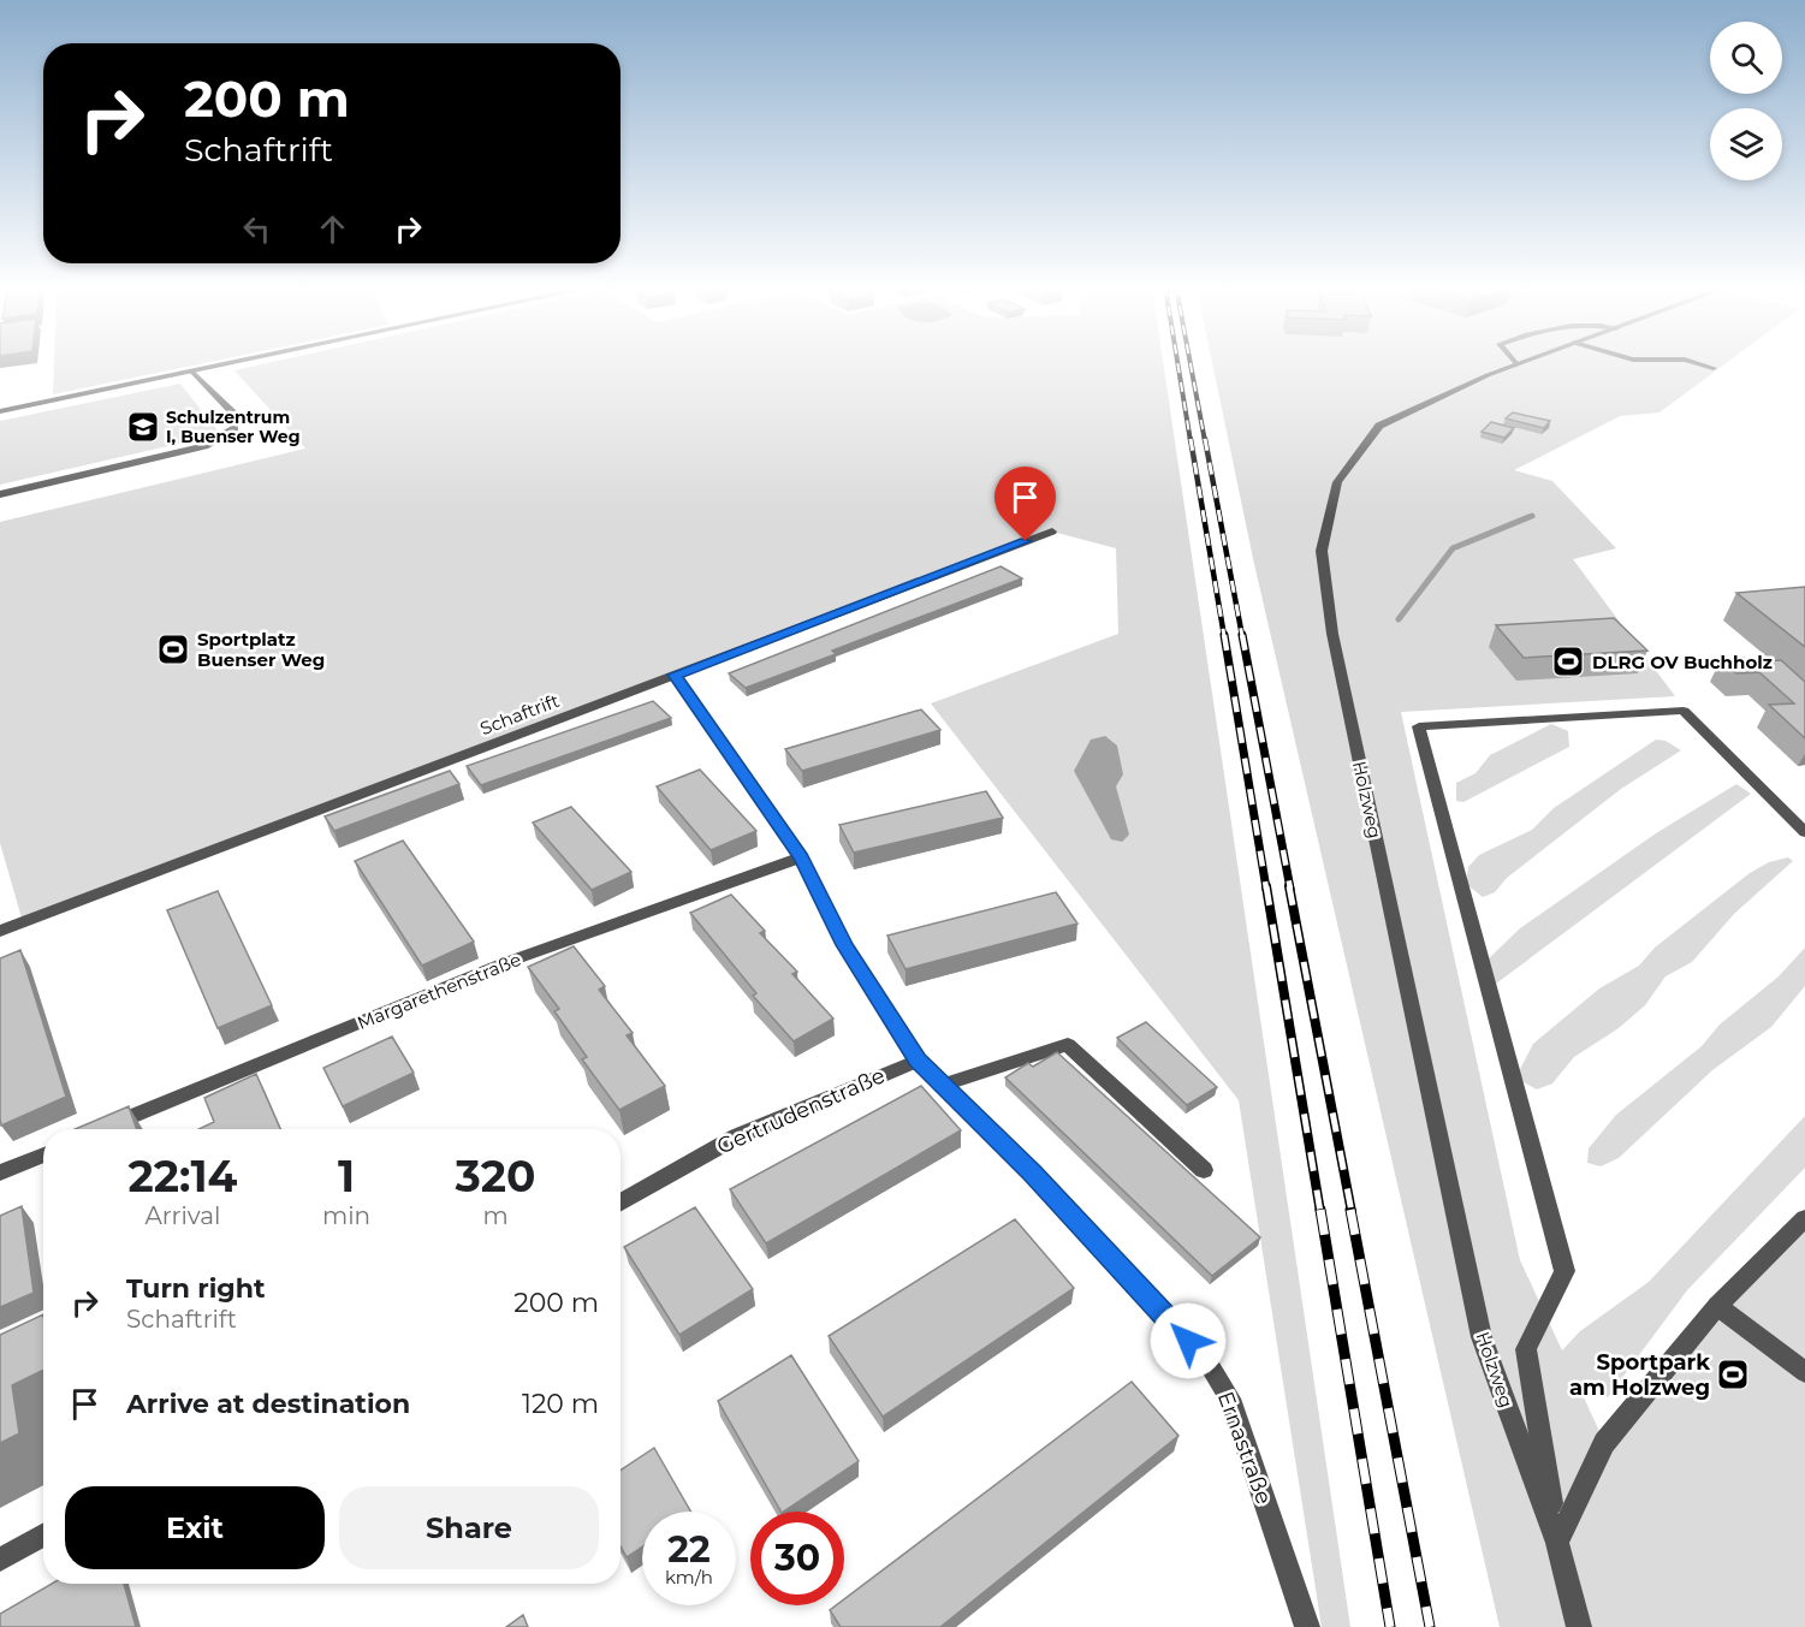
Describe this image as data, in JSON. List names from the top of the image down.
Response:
{
  "streets": {
    "street": [
      "Schaftrift",
      "Holzweg",
      "Margarethenstraße",
      "Gertrudenstraße",
      "Ernastraße"
    ]
  },
  "crossings": [
    ["Schaftrift", "Ernastraße"],
    ["Margarethenstraße", "Ernastraße"],
    ["Gertrudenstraße", "Ernastraße"]
  ],
  "places": {
    "school or university": ["Schulzentrum I, Buenser Weg"],
    "sports": ["Sportplatz Buenser Weg", "DLRG OV Buchholz", "Sportpark am Holzweg"]
  },
  "page": {
    "turn": ["200 m", "Schaftrift"],
    "eta": [
      "22:14",
      "Arrival",
      "1",
      "min",
      "320",
      "m"
    ],
    "list": [
      {
        "name": "Turn right",
        "note": "Schaftrift",
        "value": "200 m"
      },
      {
        "name": "Arrive at destination",
        "value": "120 m"
      }
    ],
    "buttons": ["Exit", "Share"],
    "speed": "22 km/h",
    "limit": "30"
  }
}
